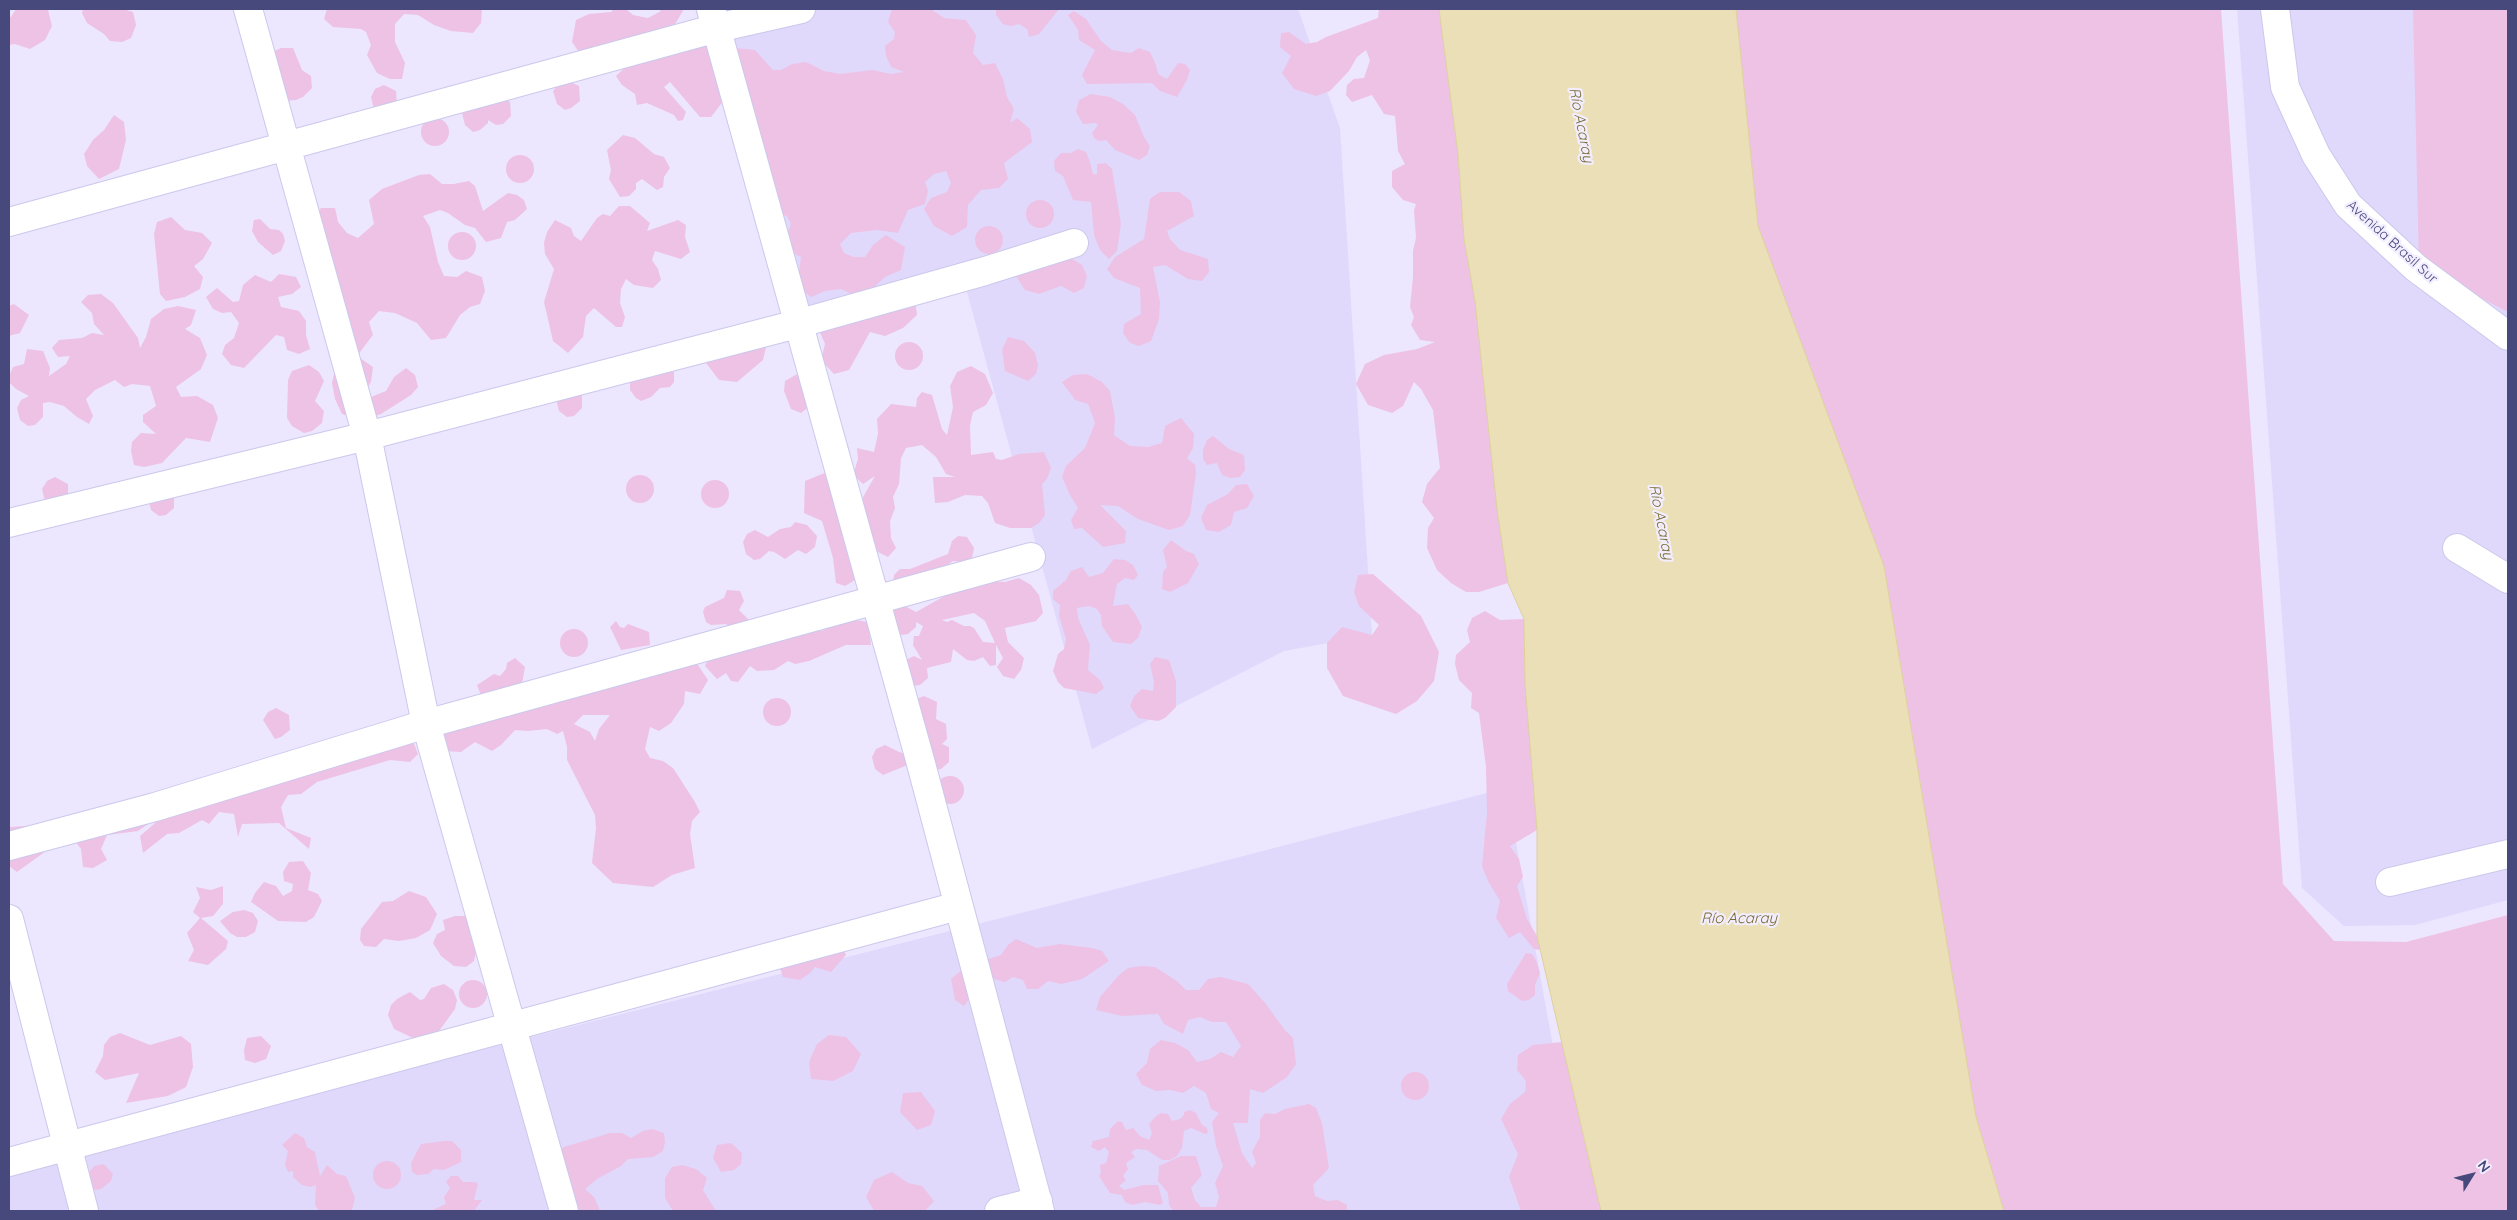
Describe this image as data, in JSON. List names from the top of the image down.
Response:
{
  "streets": {
    "street": ["Avenida Brasil Sur"]
  },
  "water": ["Río Acaray"],
  "north": "top right"
}
